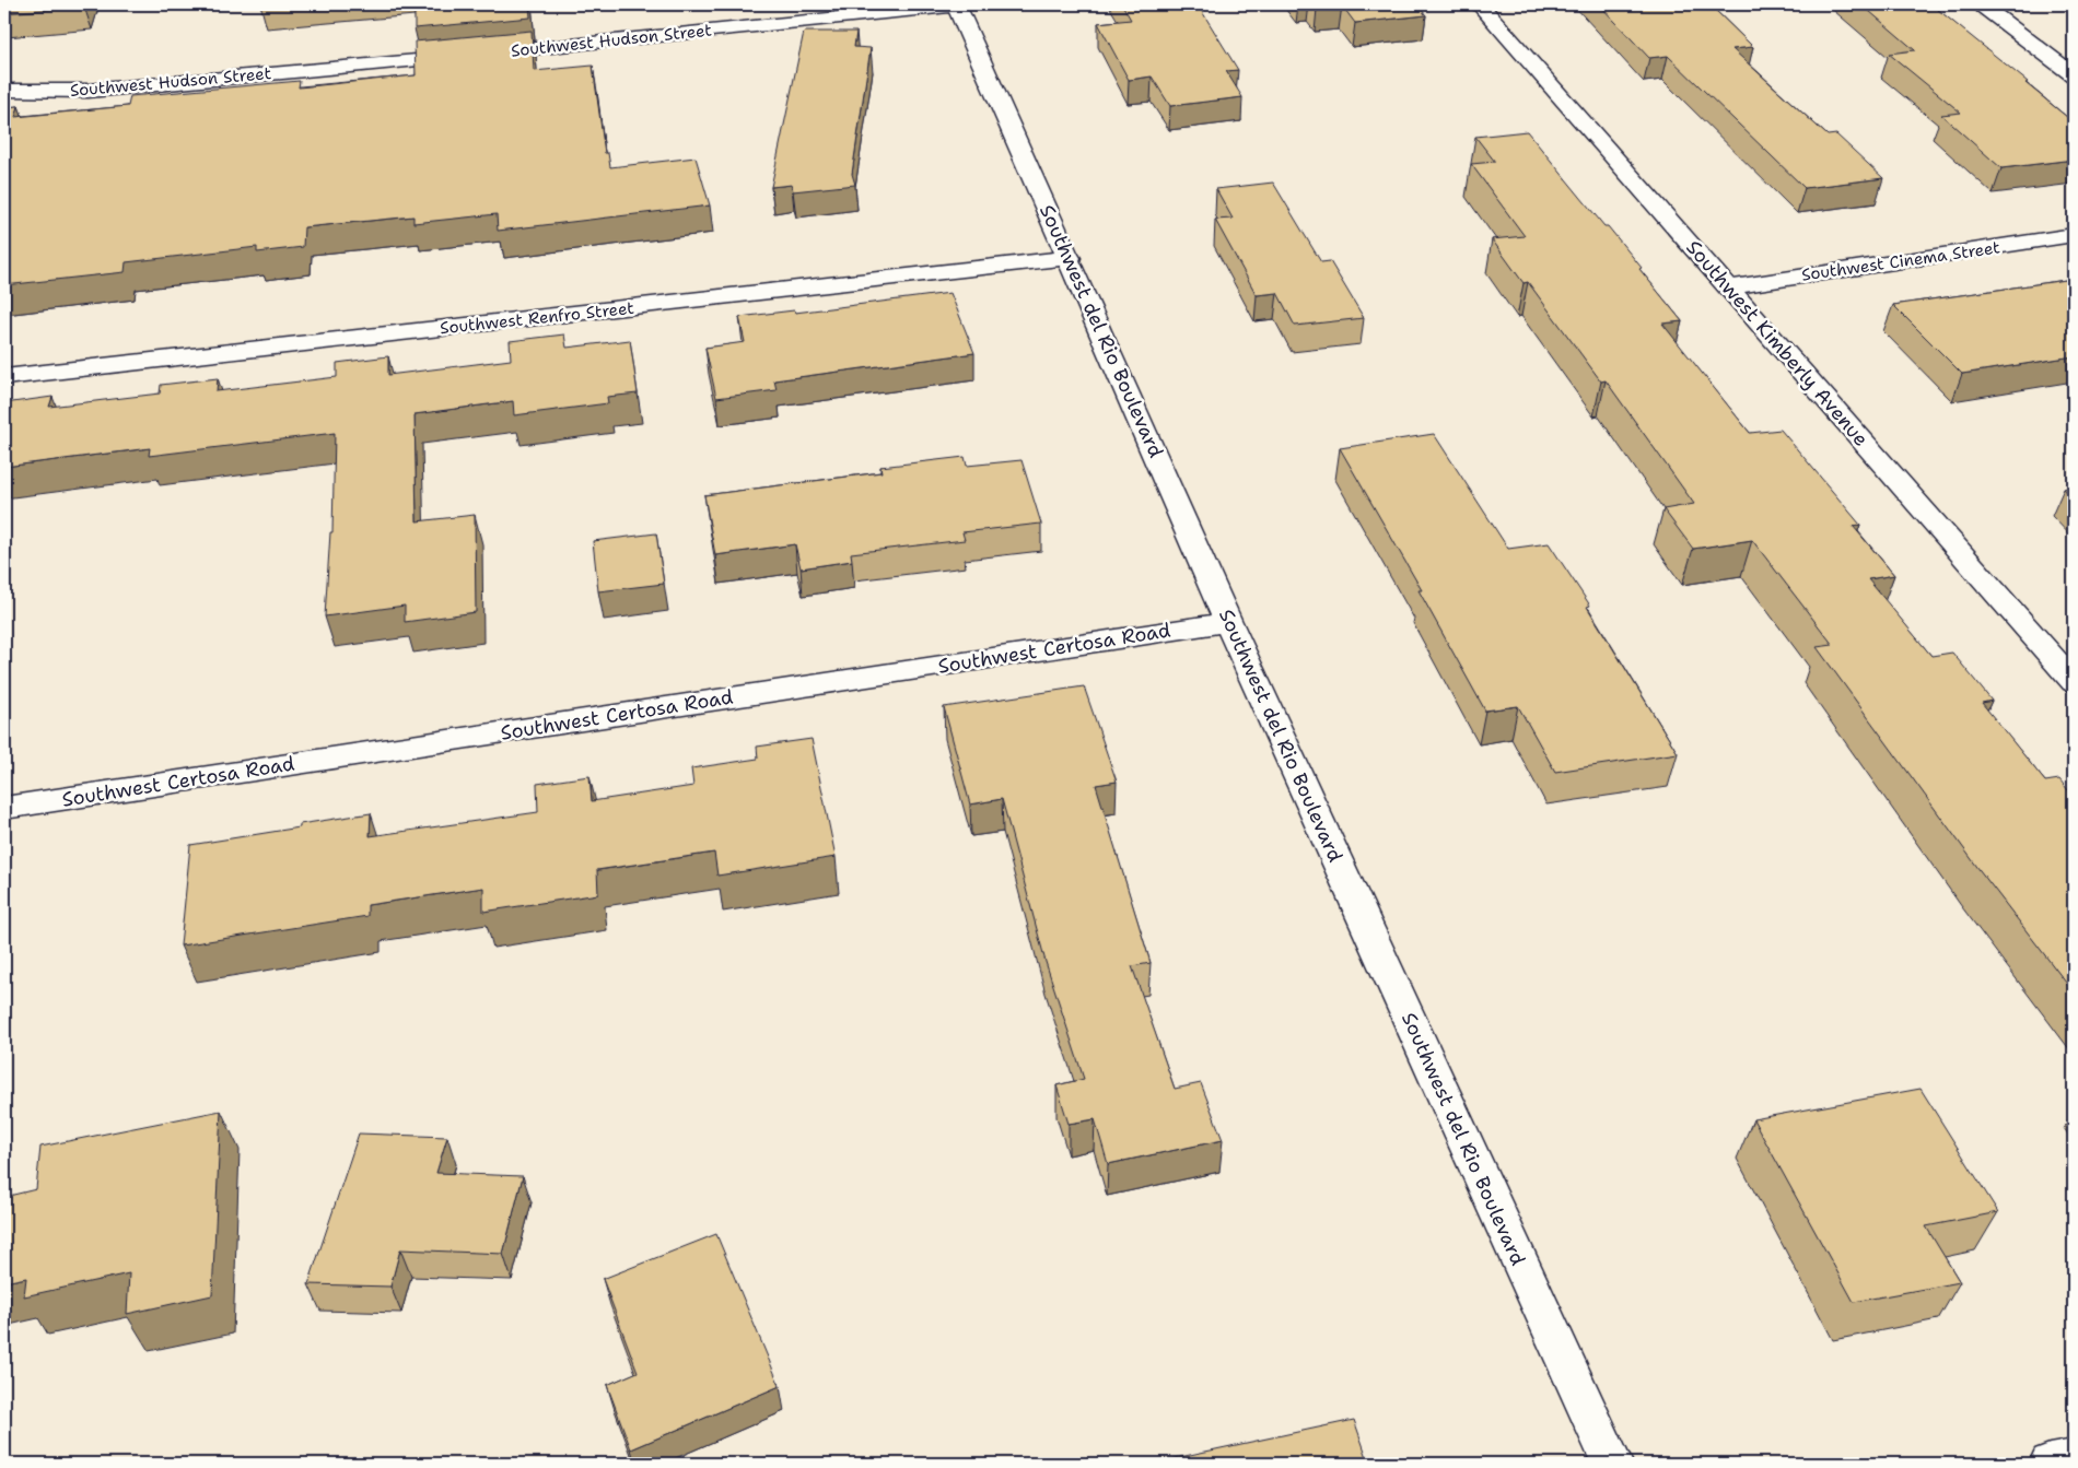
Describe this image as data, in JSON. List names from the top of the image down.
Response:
{
  "streets": {
    "street": [
      "Southwest Hudson Street",
      "Southwest Cinema Street",
      "Southwest Renfro Street",
      "Southwest del Rio Boulevard",
      "Southwest Kimberly Avenue",
      "Southwest Certosa Road"
    ]
  },
  "crossings": [
    ["Southwest Hudson Street", "Southwest del Rio Boulevard"],
    ["Southwest Cinema Street", "Southwest Kimberly Avenue"],
    ["Southwest Renfro Street", "Southwest del Rio Boulevard"],
    ["Southwest del Rio Boulevard", "Southwest Certosa Road"]
  ]
}
